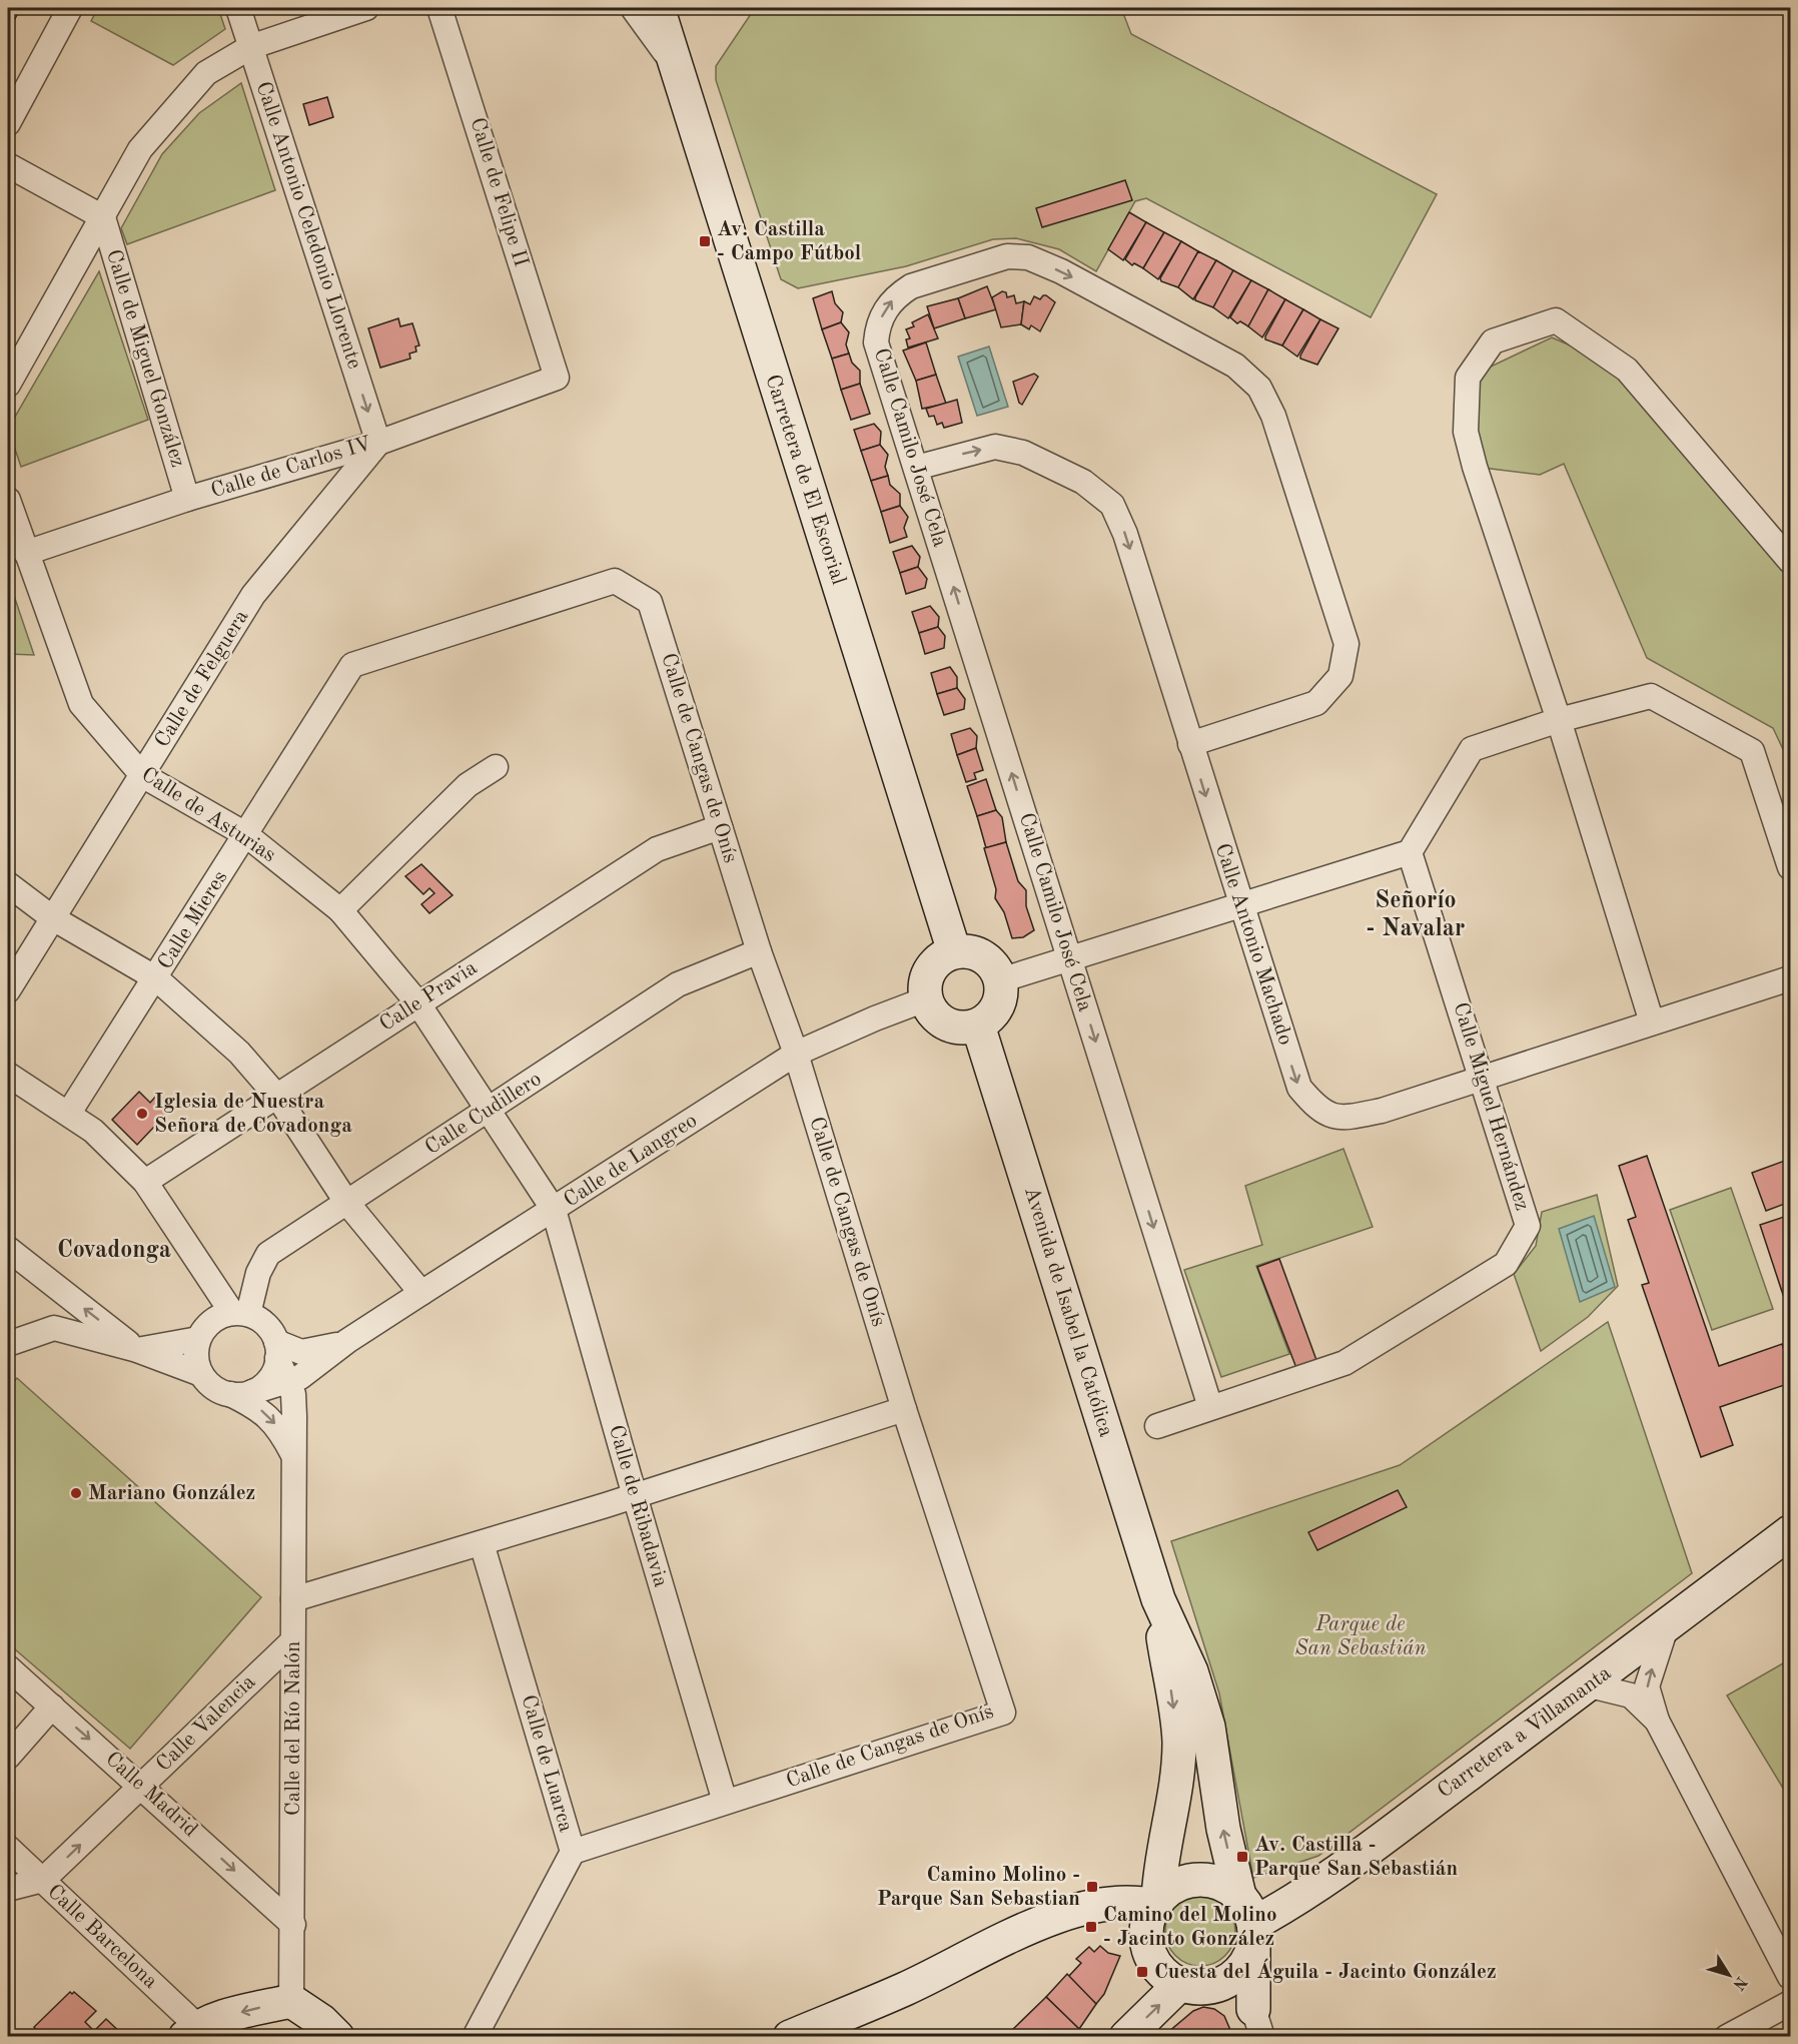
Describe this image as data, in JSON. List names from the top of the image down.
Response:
{
  "streets": {
    "street": [
      "Calle de Felipe II",
      "Calle Antonio Celedonio Llorente",
      "Calle de Miguel González",
      "Calle Camilo José Cela",
      "Calle de Carlos IV",
      "Carretera de El Escorial",
      "Calle de Felguera",
      "Calle de Cangas de Onís",
      "Calle de Asturias",
      "Calle Mieres",
      "Calle Antonio Machado",
      "Calle Pravia",
      "Calle Miguel Hernández",
      "Calle Cudillero",
      "Calle de Langreo",
      "Avenida de Isabel la Católica",
      "Calle de Ribadavia",
      "Calle Valencia",
      "Calle del Río Nalón",
      "Carretera a Villamanta",
      "Calle de Luarca",
      "Calle Madrid",
      "Calle Barcelona"
    ]
  },
  "crossings": [
    ["Calle de Felipe II", "Calle de Carlos IV"],
    ["Calle Antonio Celedonio Llorente", "Calle de Carlos IV"],
    ["Calle Antonio Celedonio Llorente", "Calle de Felguera"],
    ["Calle de Miguel González", "Calle de Carlos IV"],
    ["Calle Camilo José Cela", "Calle Antonio Machado"],
    ["Calle Camilo José Cela", "Calle Miguel Hernández"],
    ["Calle de Carlos IV", "Calle de Felguera"],
    ["Calle de Carlos IV", "Calle de Asturias"],
    ["Carretera de El Escorial", "Calle de Langreo"],
    ["Carretera de El Escorial", "Avenida de Isabel la Católica"],
    ["Calle de Felguera", "Calle de Asturias"],
    ["Calle de Cangas de Onís", "Calle Mieres"],
    ["Calle de Cangas de Onís", "Calle Pravia"],
    ["Calle de Cangas de Onís", "Calle Cudillero"],
    ["Calle de Cangas de Onís", "Calle de Langreo"],
    ["Calle de Cangas de Onís", "Calle de Ribadavia"],
    ["Calle de Cangas de Onís", "Calle de Luarca"],
    ["Calle de Asturias", "Calle Mieres"],
    ["Calle de Asturias", "Calle Pravia"],
    ["Calle de Asturias", "Calle Cudillero"],
    ["Calle de Asturias", "Calle de Langreo"],
    ["Calle de Asturias", "Calle de Ribadavia"],
    ["Calle Antonio Machado", "Calle Miguel Hernández"],
    ["Calle Cudillero", "Calle del Río Nalón"],
    ["Calle de Langreo", "Avenida de Isabel la Católica"],
    ["Calle de Langreo", "Calle de Ribadavia"],
    ["Calle de Langreo", "Calle del Río Nalón"],
    ["Avenida de Isabel la Católica", "Carretera a Villamanta"],
    ["Calle Valencia", "Calle del Río Nalón"],
    ["Calle Valencia", "Calle Madrid"],
    ["Calle Valencia", "Calle Barcelona"],
    ["Calle del Río Nalón", "Calle Madrid"]
  ],
  "one_way": ["Calle Antonio Celedonio Llorente", "Calle Antonio Machado", "Calle Madrid"],
  "districts": ["Señorío - Navalar", "Covadonga"],
  "parks": ["Parque de San Sebastián"],
  "places": {
    "transit": [
      "Av. Castilla - Campo Fútbol",
      "Av. Castilla - Parque San Sebastián",
      "Camino Molino - Parque San Sebastian",
      "Camino del Molino - Jacinto González",
      "Cuesta del Águila - Jacinto González"
    ],
    "other": ["Iglesia de Nuestra Señora de Covadonga", "Mariano González"]
  },
  "north": "bottom right"
}
